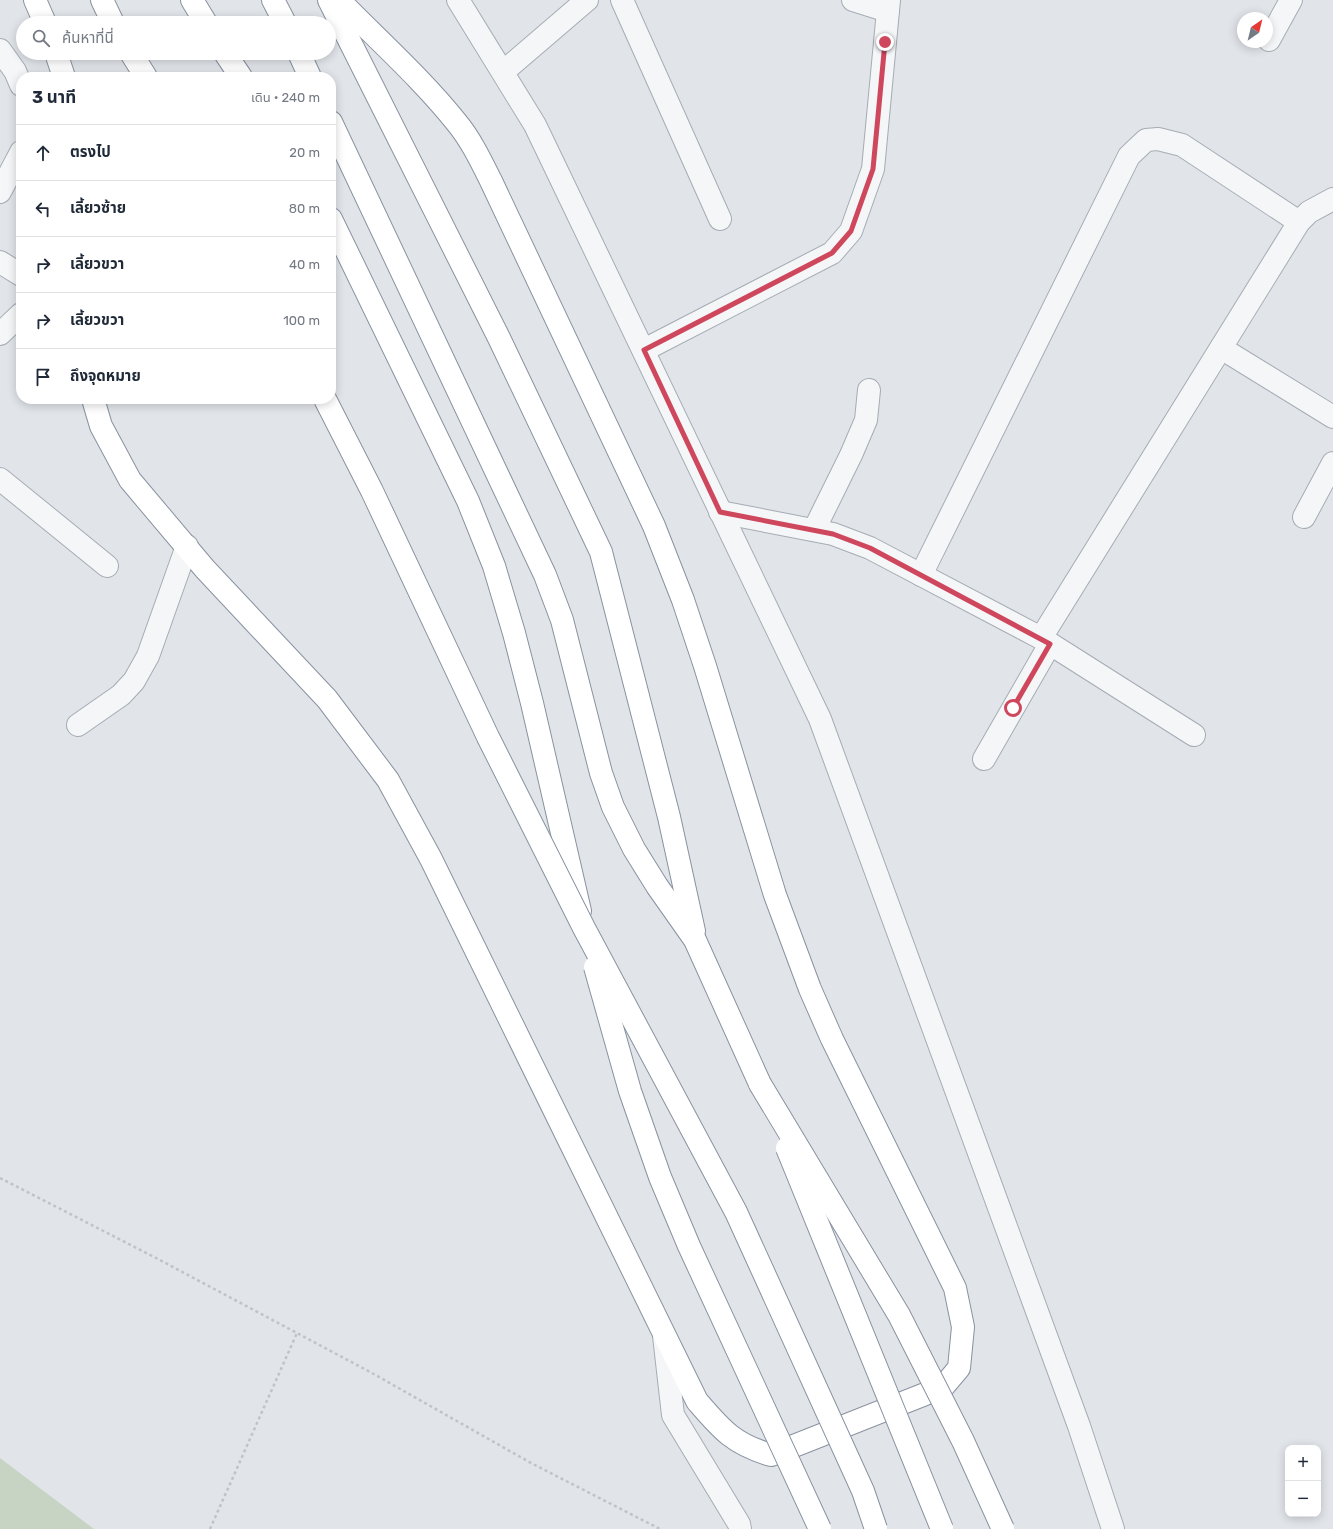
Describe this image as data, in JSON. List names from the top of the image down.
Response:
{
  "north": "top right",
  "page": {
    "search": "ค้นหาที่นี่",
    "heading": ["3 นาที", "เดิน · 240 m"],
    "list": [
      ["ตรงไป", "20 m"],
      ["เลี้ยวซ้าย", "80 m"],
      ["เลี้ยวขวา", "40 m"],
      ["เลี้ยวขวา", "100 m"],
      "ถึงจุดหมาย"
    ],
    "map_buttons": ["+", "−"]
  }
}
